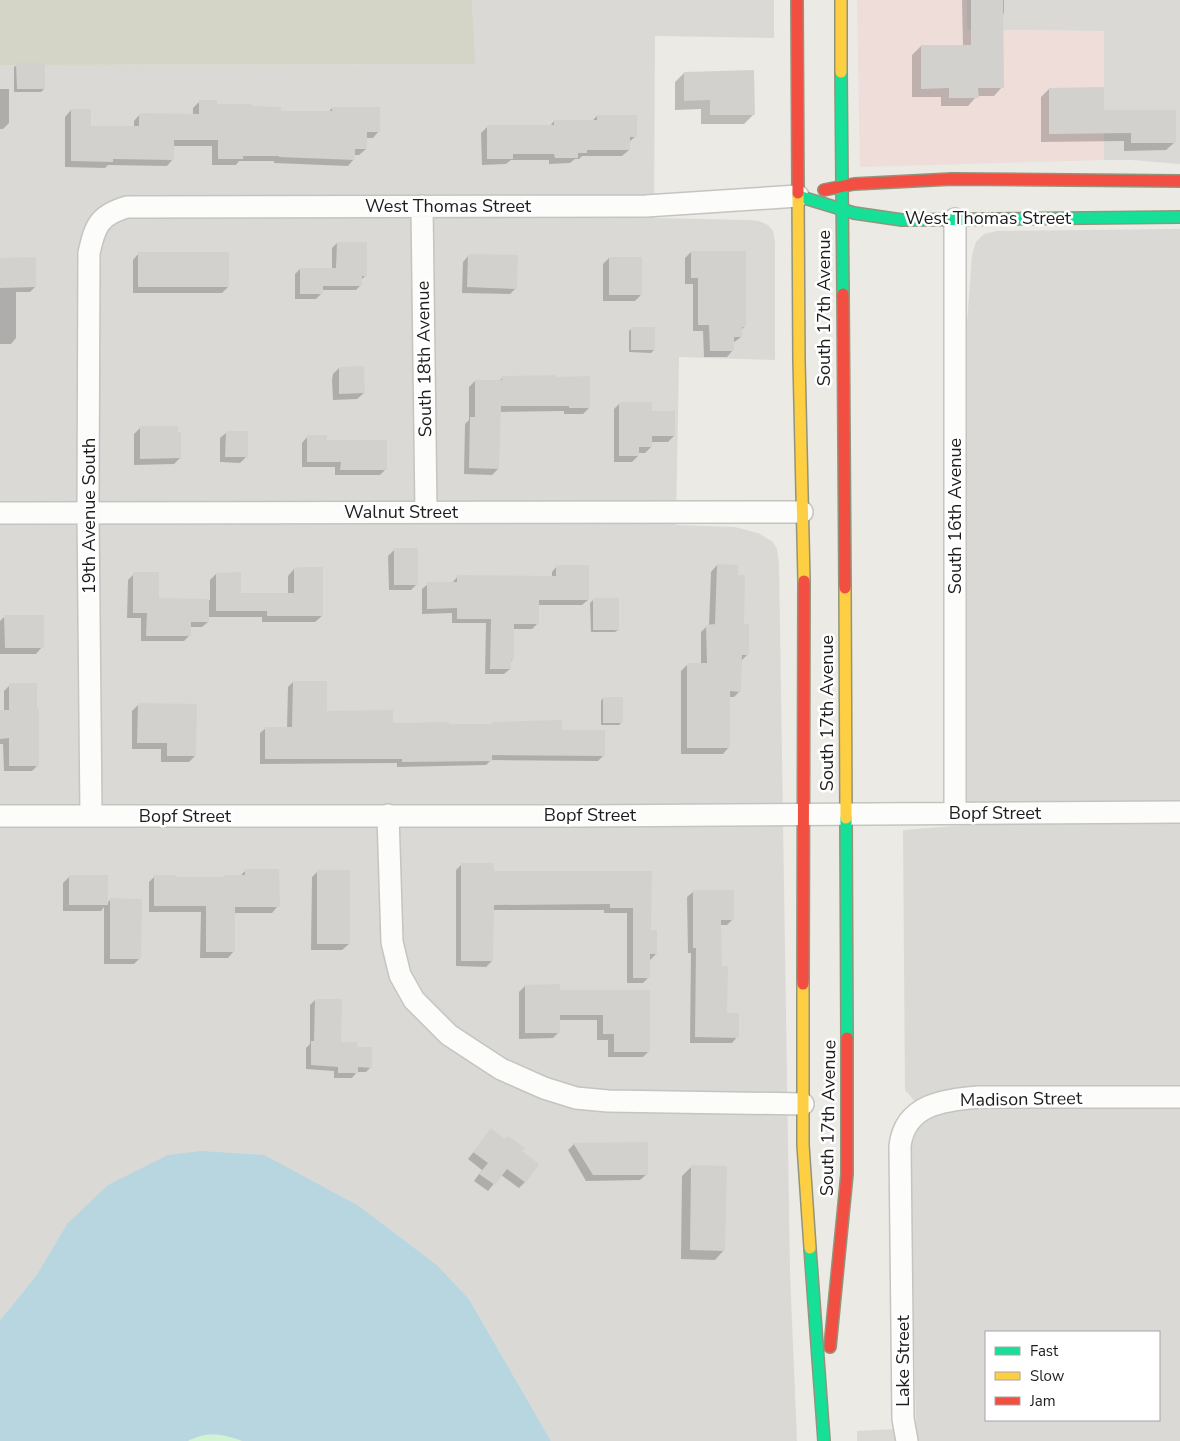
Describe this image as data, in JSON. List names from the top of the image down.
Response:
{
  "streets": {
    "main road": ["West Thomas Street", "South 17th Avenue"],
    "street": [
      "South 18th Avenue",
      "Walnut Street",
      "19th Avenue South",
      "South 16th Avenue",
      "Bopf Street",
      "Madison Street",
      "Lake Street"
    ]
  },
  "crossings": [
    ["West Thomas Street", "South 17th Avenue"],
    ["West Thomas Street", "South 18th Avenue"],
    ["West Thomas Street", "19th Avenue South"],
    ["West Thomas Street", "South 16th Avenue"],
    ["South 17th Avenue", "Walnut Street"],
    ["South 17th Avenue", "Bopf Street"],
    ["South 18th Avenue", "Walnut Street"],
    ["Walnut Street", "19th Avenue South"],
    ["19th Avenue South", "Bopf Street"],
    ["South 16th Avenue", "Bopf Street"],
    ["Madison Street", "Lake Street"]
  ],
  "legend": ["Fast", "Slow", "Jam"]
}
